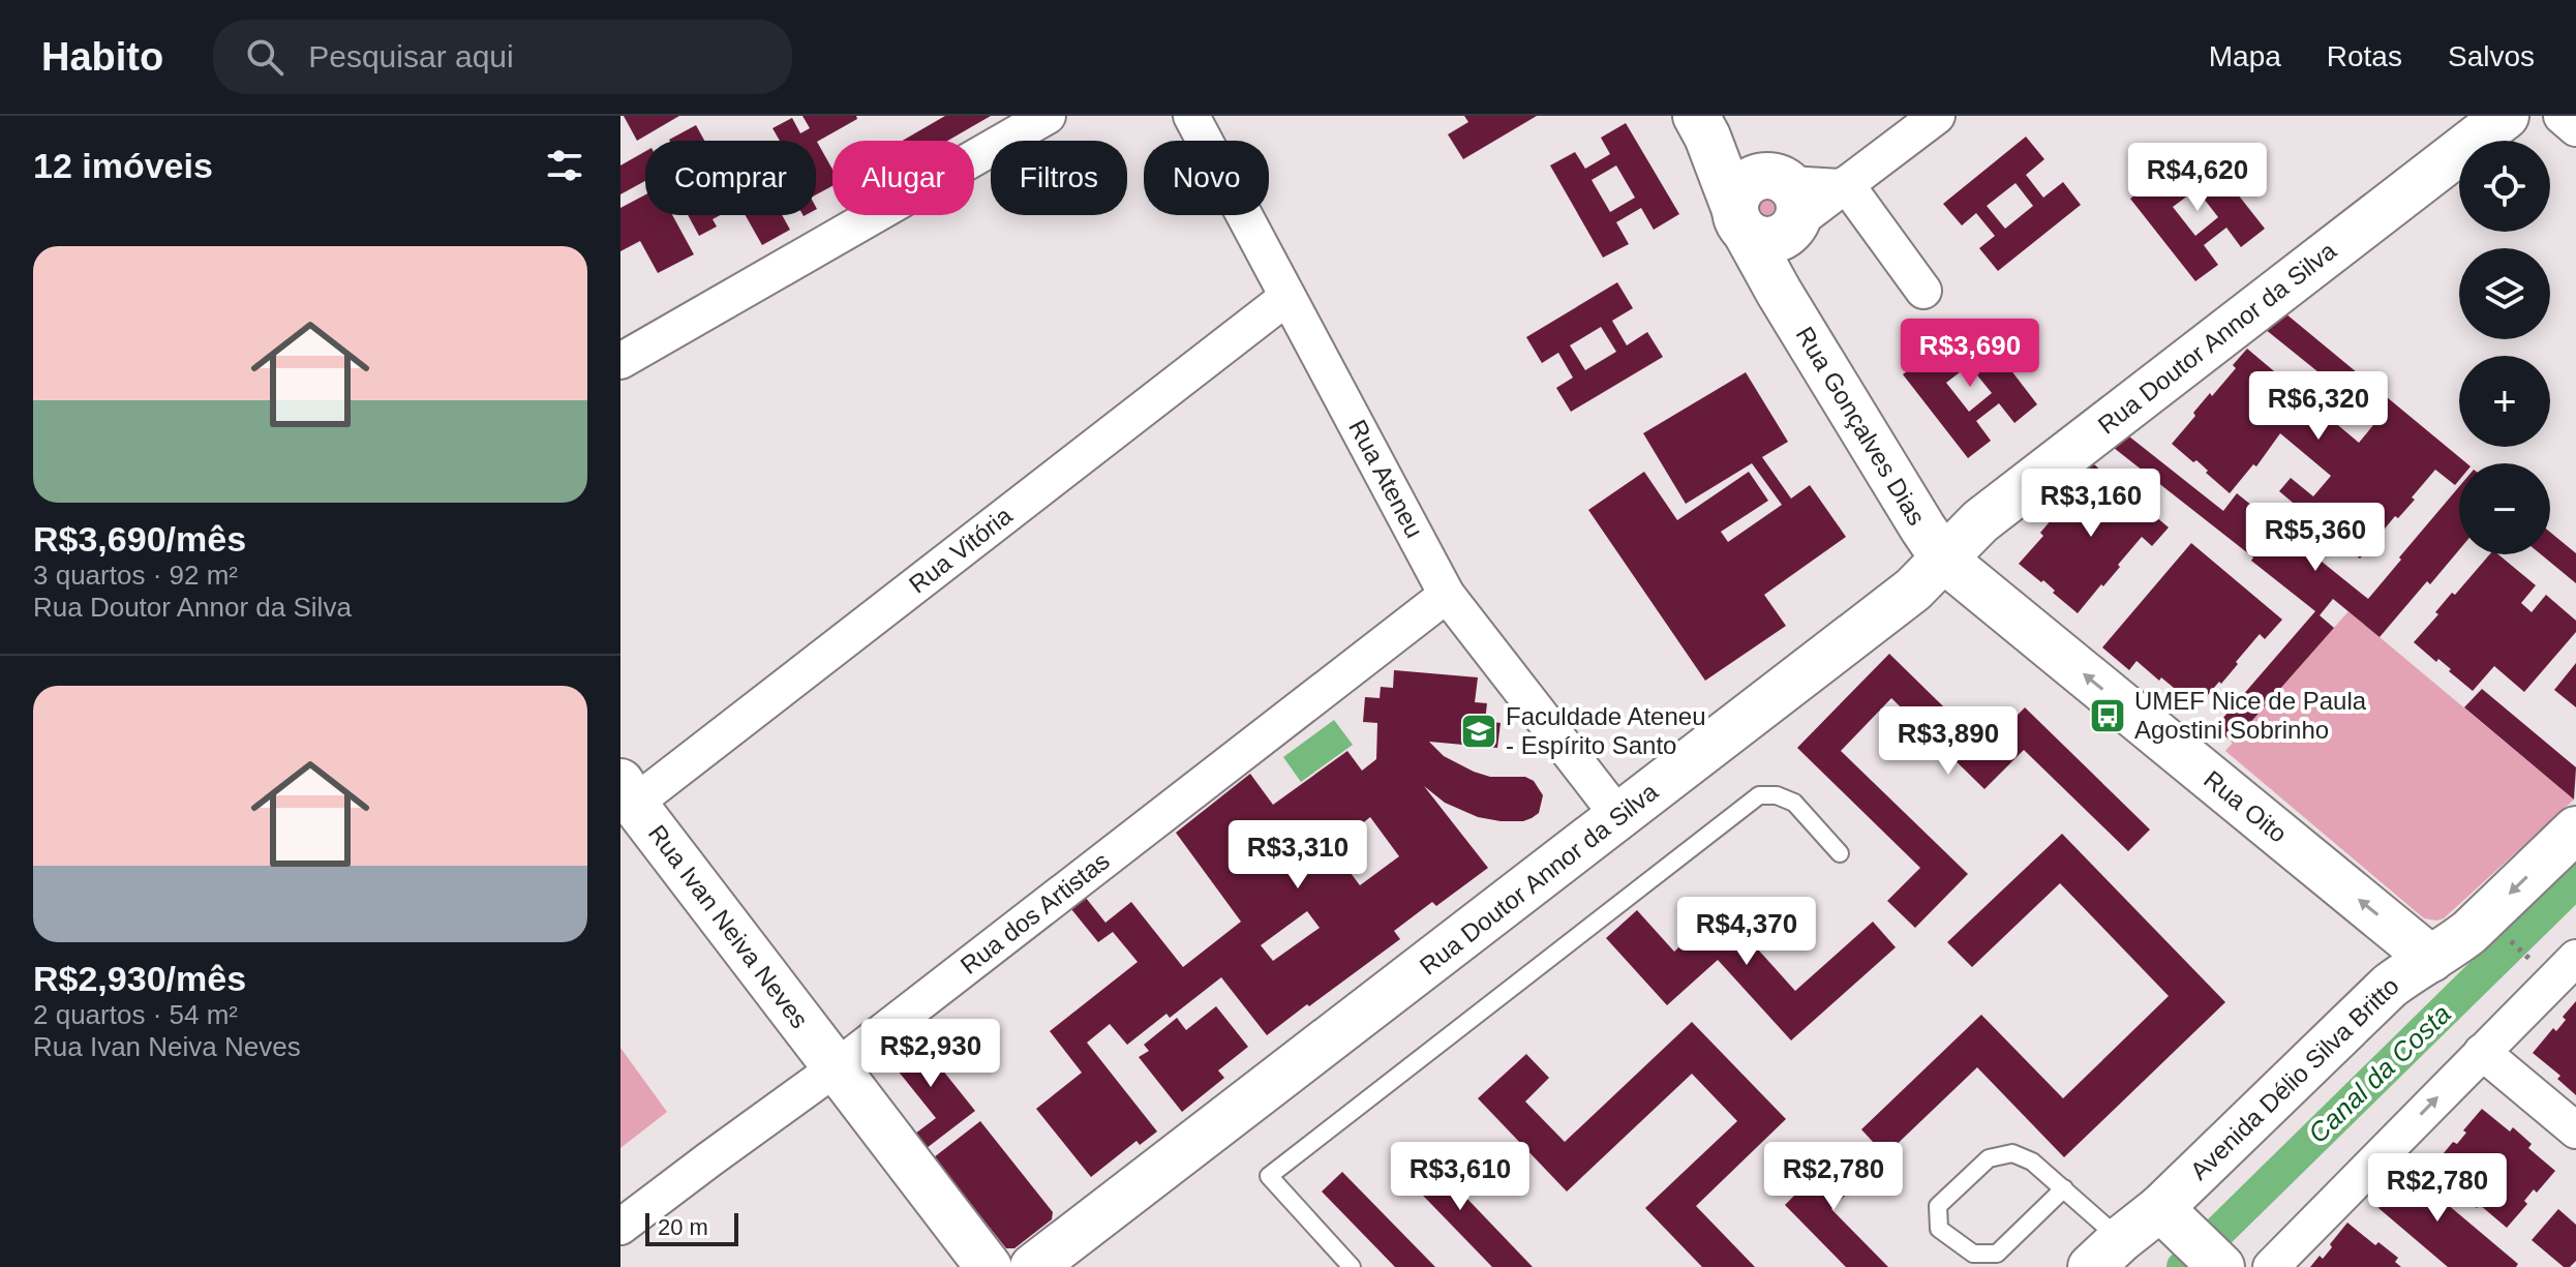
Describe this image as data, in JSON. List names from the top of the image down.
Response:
{
  "streets": {
    "street": [
      "Rua Doutor Annor da Silva",
      "Rua Gonçalves Dias",
      "Rua Ateneu",
      "Rua Vitória",
      "Rua Oito",
      "Rua dos Artistas",
      "Rua Ivan Neiva Neves",
      "Avenida Délio Silva Britto"
    ]
  },
  "crossings": [
    ["Rua Doutor Annor da Silva", "Rua Gonçalves Dias"],
    ["Rua Doutor Annor da Silva", "Rua Ateneu"],
    ["Rua Doutor Annor da Silva", "Rua Oito"],
    ["Rua Gonçalves Dias", "Rua Oito"],
    ["Rua Ateneu", "Rua Vitória"],
    ["Rua Ateneu", "Rua dos Artistas"],
    ["Rua Vitória", "Rua Ivan Neiva Neves"],
    ["Rua Oito", "Avenida Délio Silva Britto"],
    ["Rua dos Artistas", "Rua Ivan Neiva Neves"]
  ],
  "one_way": ["Rua Oito"],
  "water": ["Canal da Costa"],
  "places": {
    "bus stop": ["UMEF Nice de Paula Agostini Sobrinho"],
    "school or university": ["Faculdade Ateneu - Espírito Santo"]
  },
  "scale_bar": "20 m",
  "page": {
    "header": "Habito",
    "search": "Pesquisar aqui",
    "nav": ["Mapa", "Rotas", "Salvos"],
    "heading": "12 imóveis",
    "map_buttons": ["+", "−"],
    "chip": [
      "Comprar",
      "Alugar",
      "Filtros",
      "Novo"
    ],
    "price": [
      "R$4,620",
      "R$3,690",
      "R$6,320",
      "R$3,160",
      "R$5,360",
      "R$3,890",
      "R$3,310",
      "R$4,370",
      "R$2,930",
      "R$3,610",
      "R$2,780",
      "R$2,780"
    ],
    "list": [
      {
        "name": "R$3,690/mês",
        "note": "3 quartos · 92 m² · Rua Doutor Annor da Silva"
      },
      {
        "name": "R$2,930/mês",
        "note": "2 quartos · 54 m² · Rua Ivan Neiva Neves"
      }
    ],
    "scale": "20 m"
  }
}
